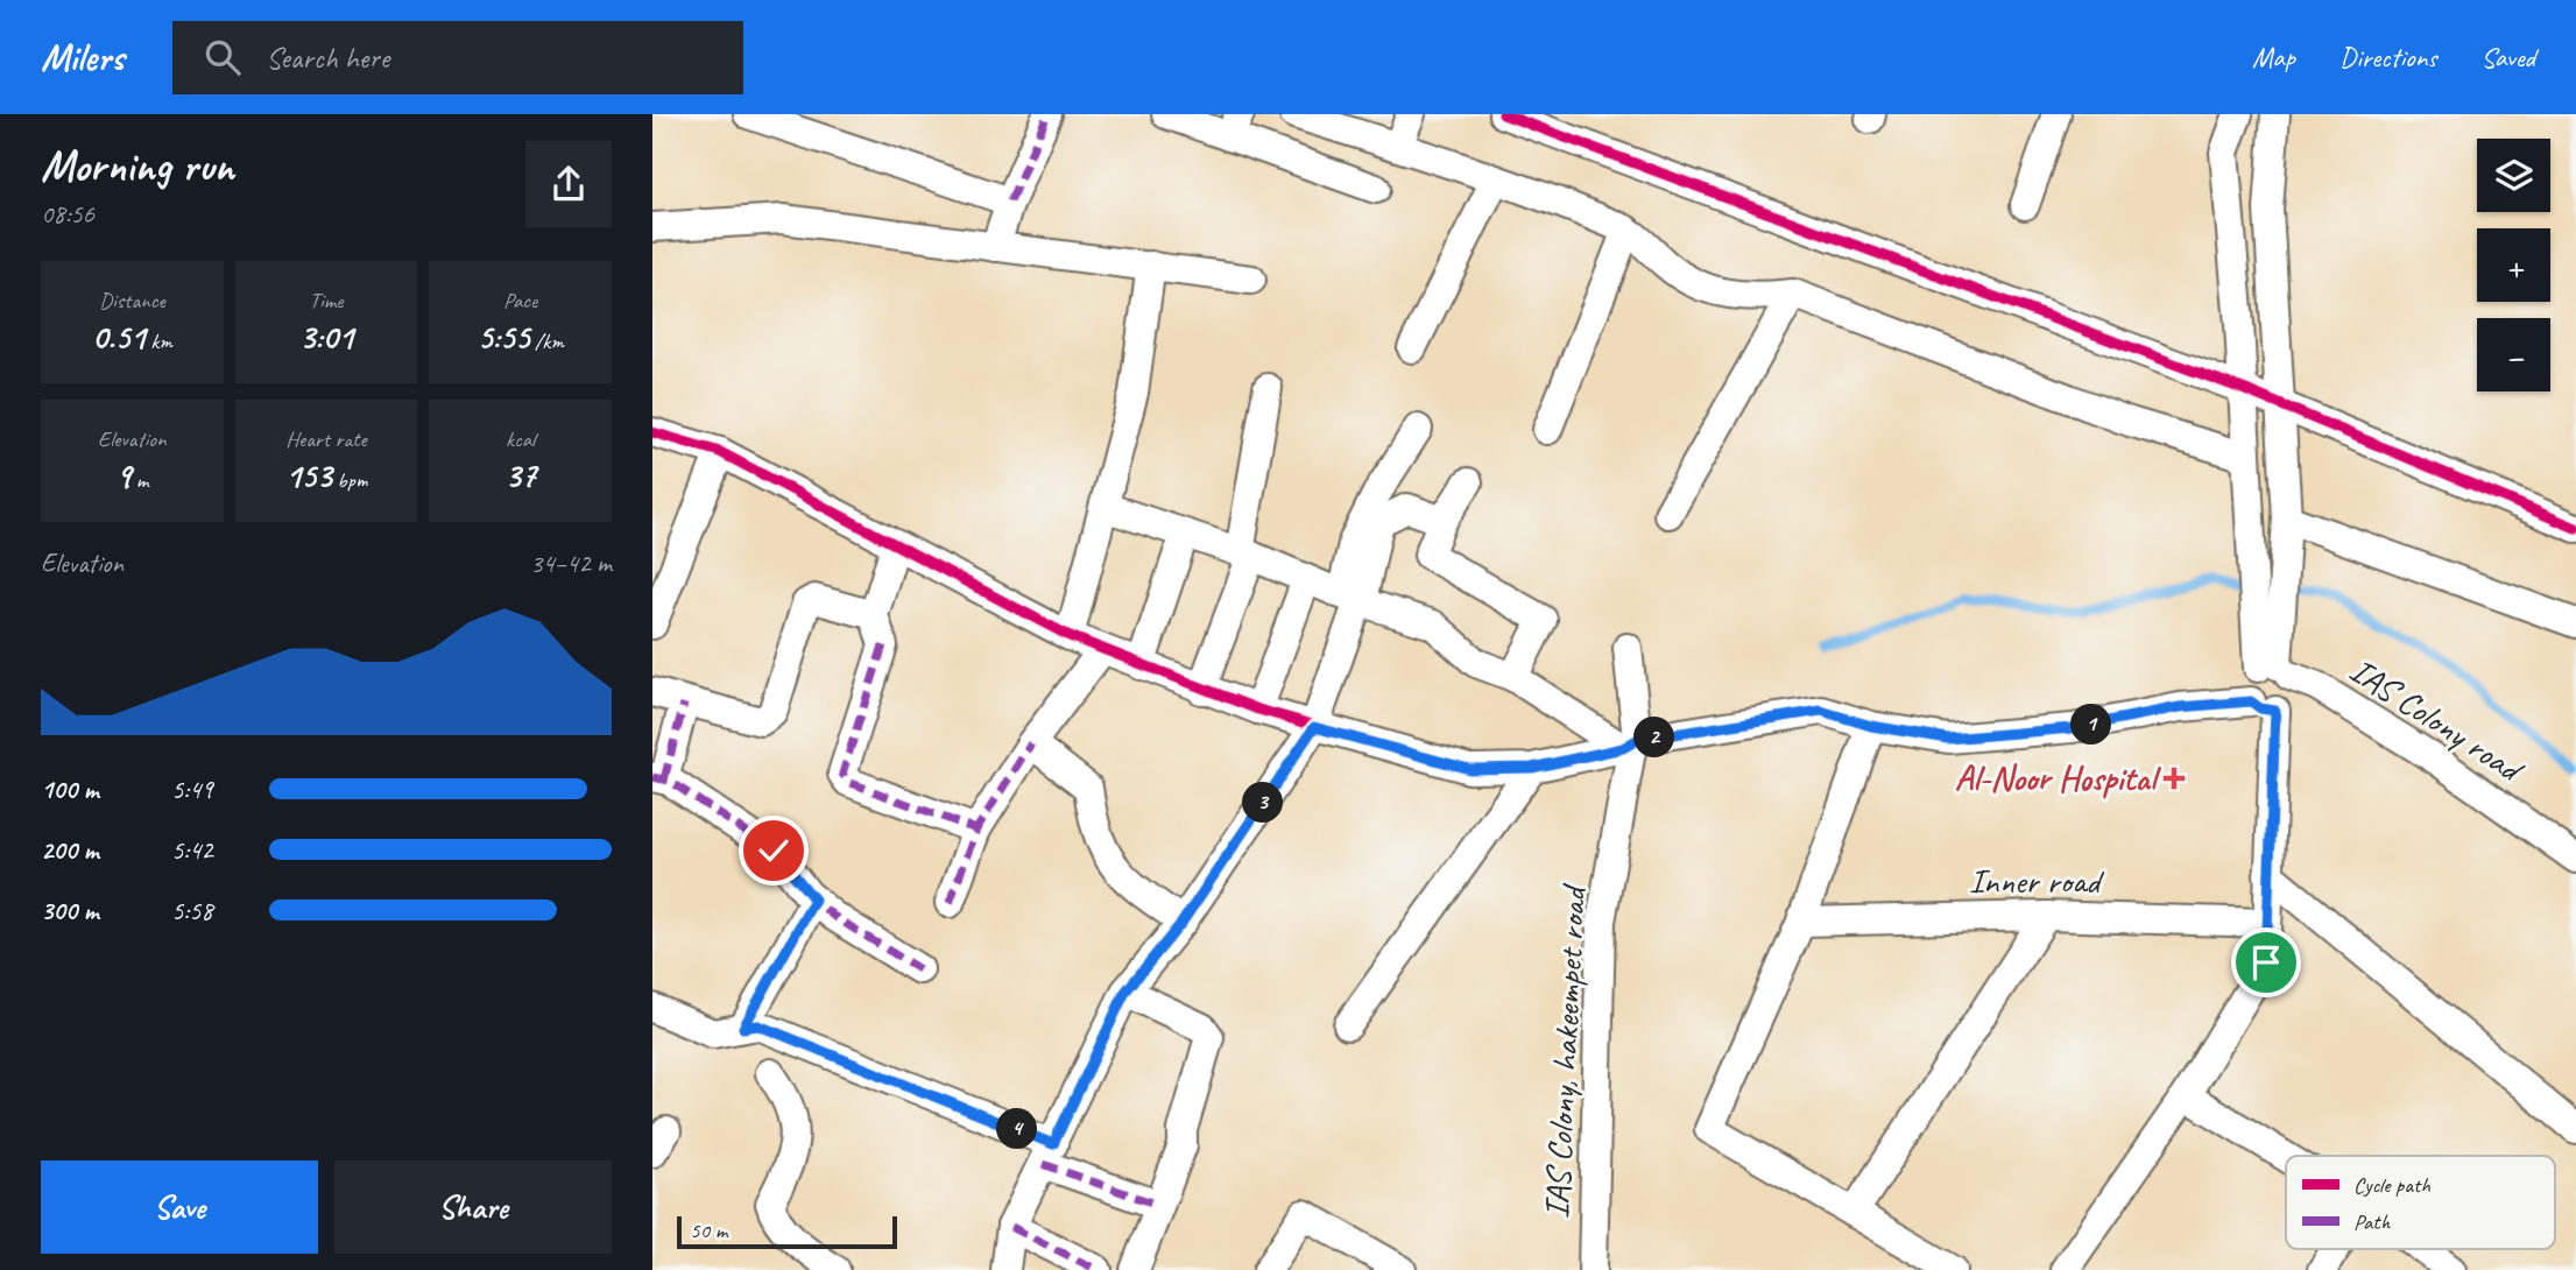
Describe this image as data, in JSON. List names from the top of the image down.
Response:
{
  "streets": {
    "street": ["IAS Colony road", "Inner road", "IAS Colony, hakeempet road"]
  },
  "places": {
    "health": ["Al-Noor Hospital"]
  },
  "legend": ["Cycle path", "Path"],
  "scale_bar": "50 m",
  "page": {
    "header": "Milers",
    "search": "Search here",
    "nav": ["Map", "Directions", "Saved"],
    "heading": ["Morning run", "08:56"],
    "map_buttons": ["+", "−"],
    "stats": [
      ["Distance", "0.51 km"],
      ["Time", "3:01"],
      ["Pace", "5:55 /km"],
      ["Elevation", "9 m"],
      ["Heart rate", "153 bpm"],
      ["kcal", "37"]
    ],
    "chart": ["Elevation", "34–42 m"],
    "pins": [
      "1",
      "2",
      "3",
      "4"
    ],
    "list": [
      {
        "name": "100 m",
        "note": "5:49"
      },
      {
        "name": "200 m",
        "note": "5:42"
      },
      {
        "name": "300 m",
        "note": "5:58"
      }
    ],
    "buttons": ["Save", "Share"],
    "scale": "50 m"
  }
}
